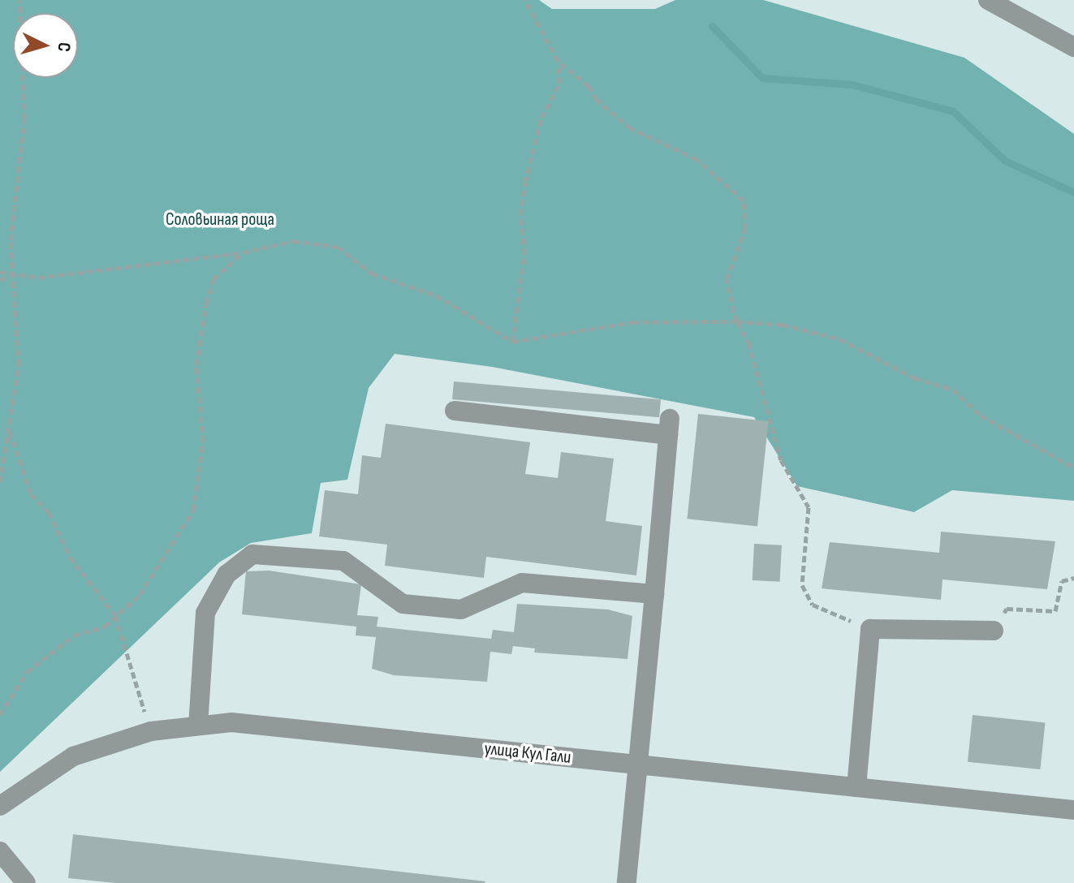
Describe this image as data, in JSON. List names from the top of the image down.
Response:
{
  "streets": {
    "street": ["улица Кул Гали"]
  },
  "parks": ["Соловьиная роща"],
  "north": "right"
}
